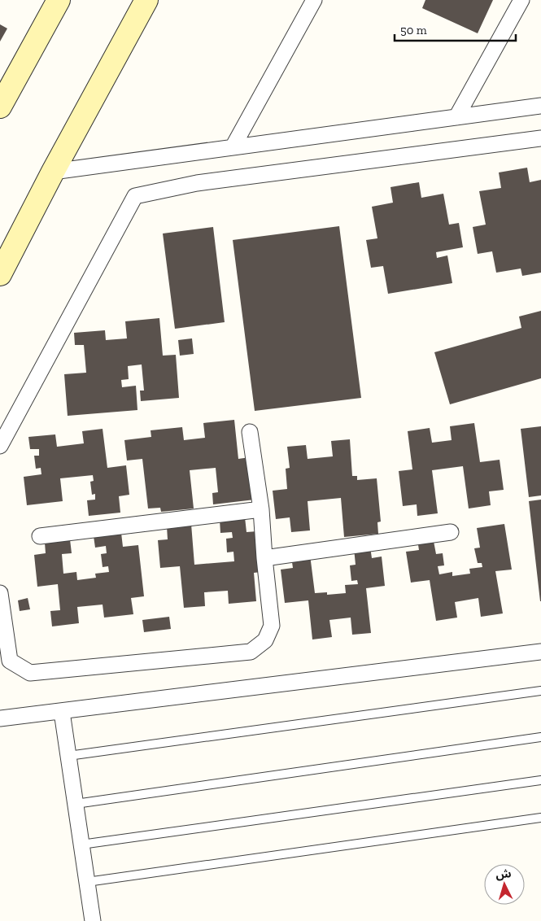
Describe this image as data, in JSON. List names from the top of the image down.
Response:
{
  "scale_bar": "50 m",
  "north": "top"
}
